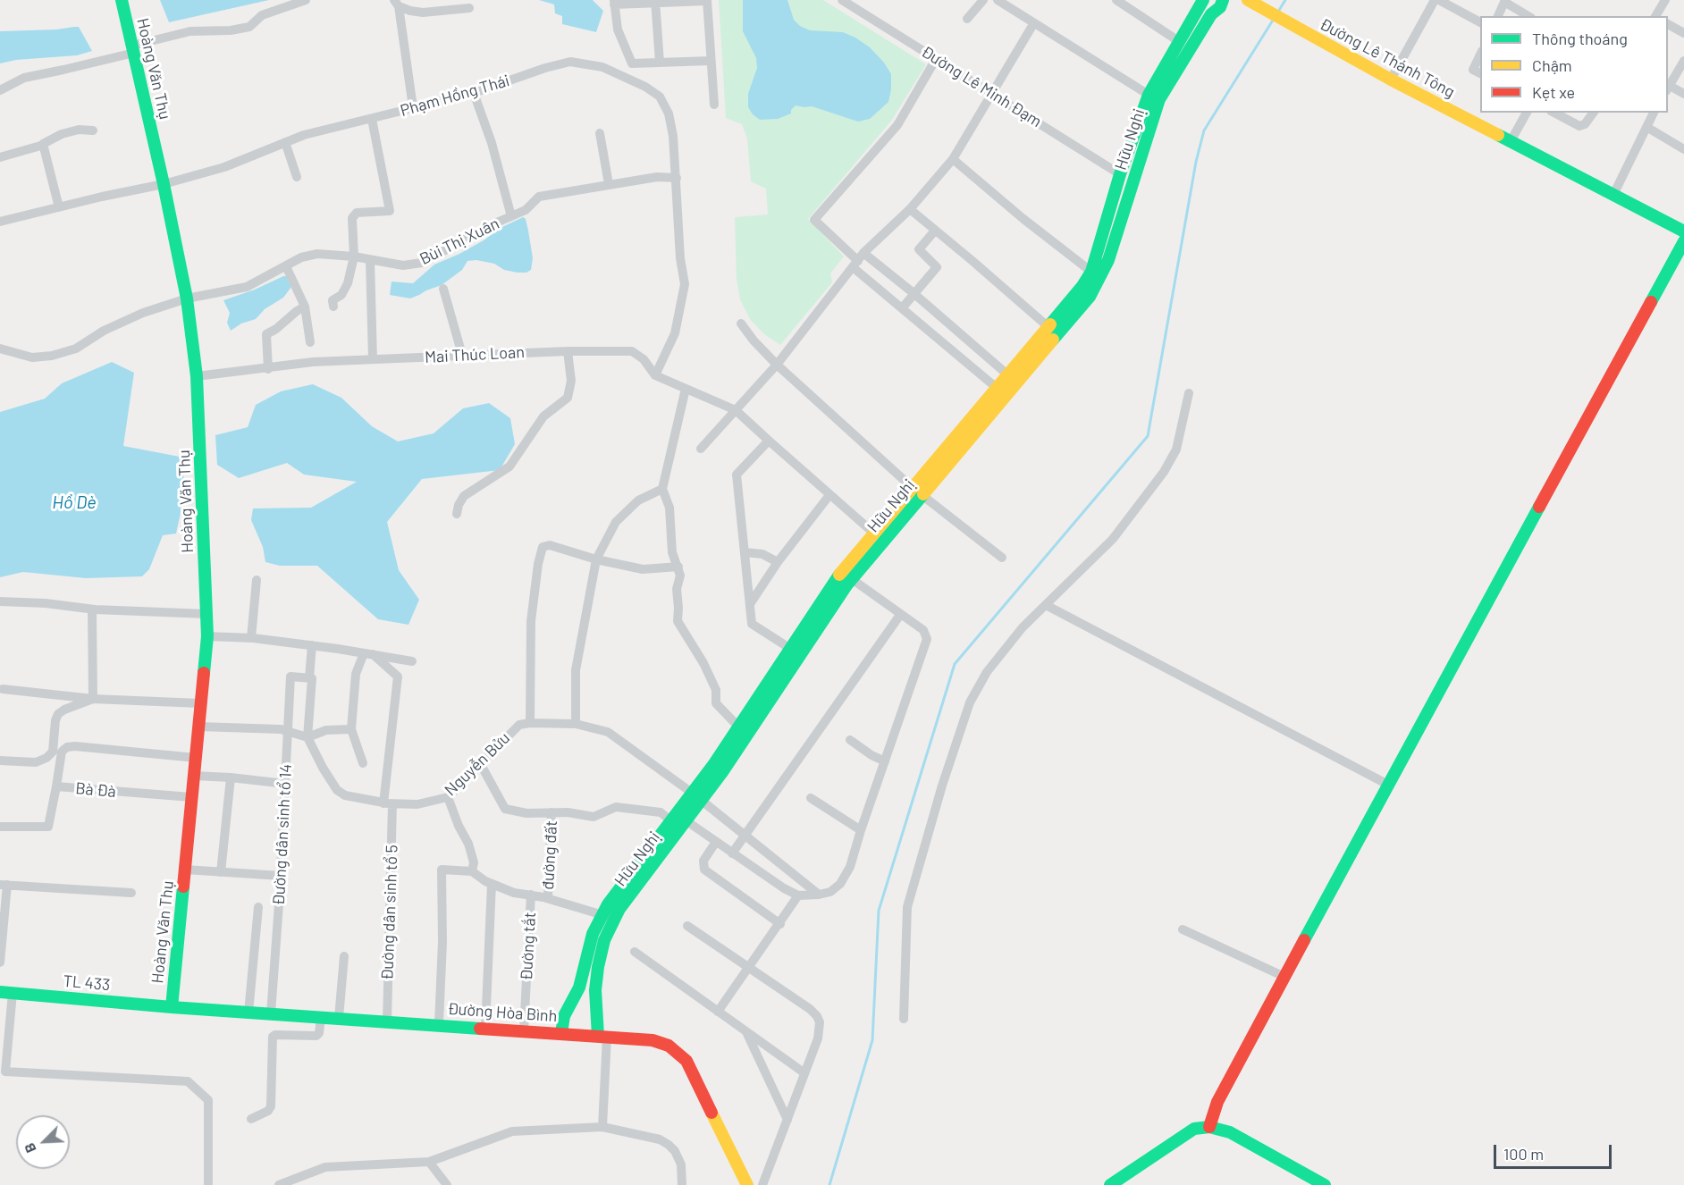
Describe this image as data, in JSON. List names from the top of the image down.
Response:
{
  "streets": {
    "main road": [
      "Đường Lê Thánh Tông",
      "Hoàng Văn Thụ",
      "Hữu Nghị",
      "TL 433",
      "Đường Hòa Bình"
    ],
    "street": [
      "Đường Lê Minh Đạm",
      "Phạm Hồng Thái",
      "Bùi Thị Xuân",
      "Mai Thúc Loan",
      "Nguyễn Bửu",
      "Bà Đà",
      "Đường dân sinh tổ 14",
      "đường đất",
      "Đường dân sinh tổ 5",
      "Đường tắt"
    ]
  },
  "crossings": [
    ["Hoàng Văn Thụ", "Phạm Hồng Thái"],
    ["Hoàng Văn Thụ", "Bùi Thị Xuân"],
    ["Hoàng Văn Thụ", "Mai Thúc Loan"],
    ["Hoàng Văn Thụ", "Bà Đà"],
    ["Hoàng Văn Thụ", "TL 433"],
    ["Hoàng Văn Thụ", "Đường Hòa Bình"],
    ["Đường Lê Minh Đạm", "Hữu Nghị"],
    ["Phạm Hồng Thái", "Bùi Thị Xuân"],
    ["Phạm Hồng Thái", "Mai Thúc Loan"],
    ["Hữu Nghị", "Mai Thúc Loan"],
    ["Hữu Nghị", "Nguyễn Bửu"],
    ["Hữu Nghị", "Đường Hòa Bình"],
    ["Nguyễn Bửu", "Đường dân sinh tổ 5"],
    ["Đường dân sinh tổ 14", "Đường Hòa Bình"],
    ["Đường dân sinh tổ 5", "Đường Hòa Bình"],
    ["Đường tắt", "Đường Hòa Bình"],
    ["TL 433", "Đường Hòa Bình"]
  ],
  "water": ["Hồ Dè"],
  "legend": ["Thông thoáng", "Chậm", "Kẹt xe"],
  "scale_bar": "100 m",
  "north": "bottom left"
}
